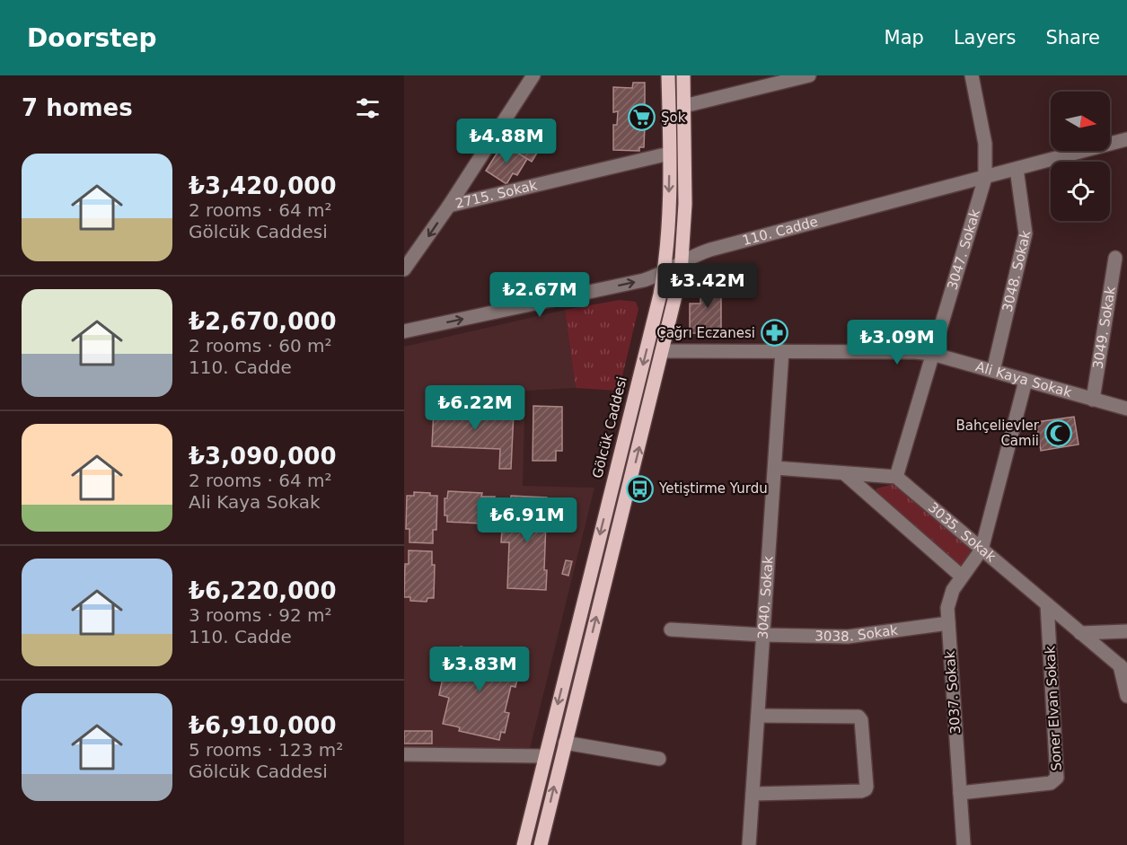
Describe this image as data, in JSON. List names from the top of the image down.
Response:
{
  "streets": {
    "main road": ["Gölcük Caddesi"],
    "street": [
      "2715. Sokak",
      "110. Cadde",
      "3047. Sokak",
      "3048. Sokak",
      "3049. Sokak",
      "Ali Kaya Sokak",
      "3035. Sokak",
      "3040. Sokak",
      "3038. Sokak",
      "3037. Sokak",
      "Soner Elvan Sokak"
    ]
  },
  "crossings": [
    ["2715. Sokak", "Gölcük Caddesi"],
    ["110. Cadde", "3047. Sokak"],
    ["110. Cadde", "3048. Sokak"],
    ["110. Cadde", "Gölcük Caddesi"],
    ["3047. Sokak", "Ali Kaya Sokak"],
    ["3047. Sokak", "3035. Sokak"],
    ["3048. Sokak", "Ali Kaya Sokak"],
    ["3049. Sokak", "Ali Kaya Sokak"],
    ["Ali Kaya Sokak", "3040. Sokak"],
    ["3035. Sokak", "3037. Sokak"],
    ["3035. Sokak", "Soner Elvan Sokak"],
    ["3040. Sokak", "3038. Sokak"],
    ["3038. Sokak", "3037. Sokak"],
    ["3037. Sokak", "Soner Elvan Sokak"]
  ],
  "one_way": ["110. Cadde"],
  "places": {
    "supermarket": ["Şok"],
    "pharmacy": ["Çağrı Eczanesi"],
    "mosque": ["Bahçelievler Camii"],
    "bus stop": ["Yetiştirme Yurdu"]
  },
  "north": "right",
  "page": {
    "header": "Doorstep",
    "nav": ["Map", "Layers", "Share"],
    "heading": "7 homes",
    "price": [
      "₺4.88M",
      "₺3.42M",
      "₺2.67M",
      "₺3.09M",
      "₺6.22M",
      "₺6.91M",
      "₺3.83M"
    ],
    "list": [
      {
        "name": "₺3,420,000",
        "note": "2 rooms · 64 m² · Gölcük Caddesi"
      },
      {
        "name": "₺2,670,000",
        "note": "2 rooms · 60 m² · 110. Cadde"
      },
      {
        "name": "₺3,090,000",
        "note": "2 rooms · 64 m² · Ali Kaya Sokak"
      },
      {
        "name": "₺6,220,000",
        "note": "3 rooms · 92 m² · 110. Cadde"
      },
      {
        "name": "₺6,910,000",
        "note": "5 rooms · 123 m² · Gölcük Caddesi"
      }
    ]
  }
}
